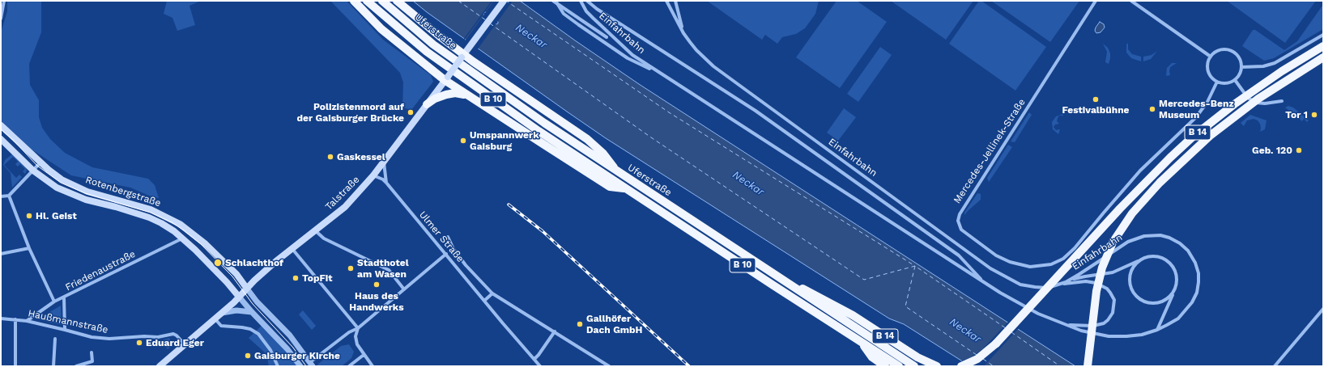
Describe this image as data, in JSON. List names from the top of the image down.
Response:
{
  "streets": {
    "highway": ["Uferstraße", "B 10", "B 14"],
    "main road": ["Rotenbergstraße", "Talstraße"],
    "street": [
      "Einfahrbahn",
      "Mercedes-Jellinek-Straße",
      "Ulmer Straße",
      "Friedenaustraße",
      "Haußmannstraße"
    ]
  },
  "crossings": [
    ["Uferstraße", "B 10"],
    ["Uferstraße", "B 14"],
    ["B 10", "Talstraße"],
    ["Rotenbergstraße", "Talstraße"],
    ["Rotenbergstraße", "Friedenaustraße"],
    ["Talstraße", "Ulmer Straße"],
    ["Talstraße", "Haußmannstraße"],
    ["Friedenaustraße", "Haußmannstraße"]
  ],
  "water": ["Neckar"],
  "places": [
    "Festivalbühne",
    "Mercedes-Benz Museum",
    "Polizistenmord auf der Gaisburger Brücke",
    "Tor 1",
    "Umspannwerk Gaisburg",
    "Geb. 120",
    "Gaskessel",
    "Hl. Geist",
    "Schlachthof",
    "Stadthotel am Wasen",
    "TopFit",
    "Haus des Handwerks",
    "Gallhöfer Dach GmbH",
    "Eduard Eger",
    "Gaisburger Kirche"
  ]
}
